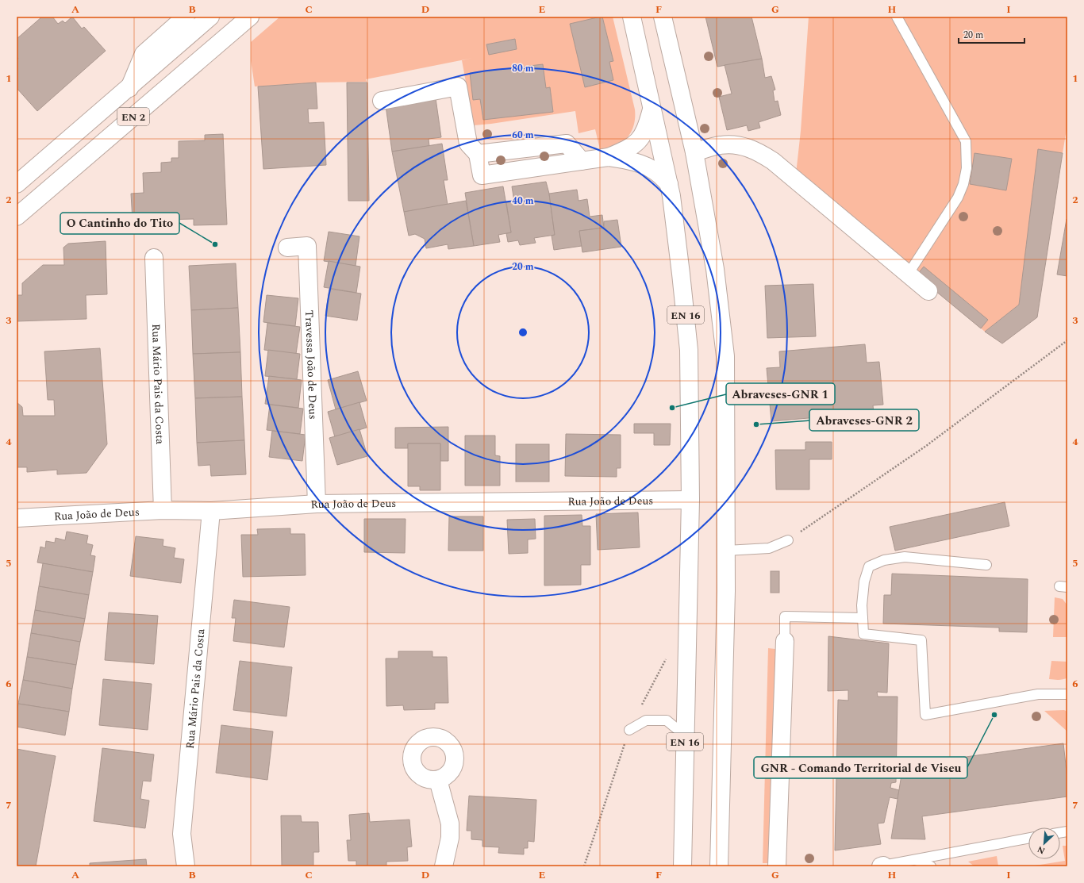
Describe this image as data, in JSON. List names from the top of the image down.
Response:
{
  "streets": {
    "street": [
      "EN 2",
      "EN 16",
      "Travessa João de Deus",
      "Rua Mário Pais da Costa",
      "Rua João de Deus"
    ]
  },
  "crossings": [
    ["EN 16", "Rua João de Deus"],
    ["Travessa João de Deus", "Rua João de Deus"],
    ["Rua Mário Pais da Costa", "Rua João de Deus"]
  ],
  "places": [
    "O Cantinho do Tito",
    "Abraveses-GNR 1",
    "Abraveses-GNR 2",
    "GNR - Comando Territorial de Viseu"
  ],
  "scale_bar": "20 m",
  "north": "bottom left",
  "grid": {
    "columns": [
      "A",
      "B",
      "C",
      "D",
      "E",
      "F",
      "G",
      "H",
      "I"
    ],
    "rows": [
      "1",
      "2",
      "3",
      "4",
      "5",
      "6",
      "7"
    ]
  },
  "rings": [
    "80 m",
    "60 m",
    "40 m",
    "20 m"
  ]
}
